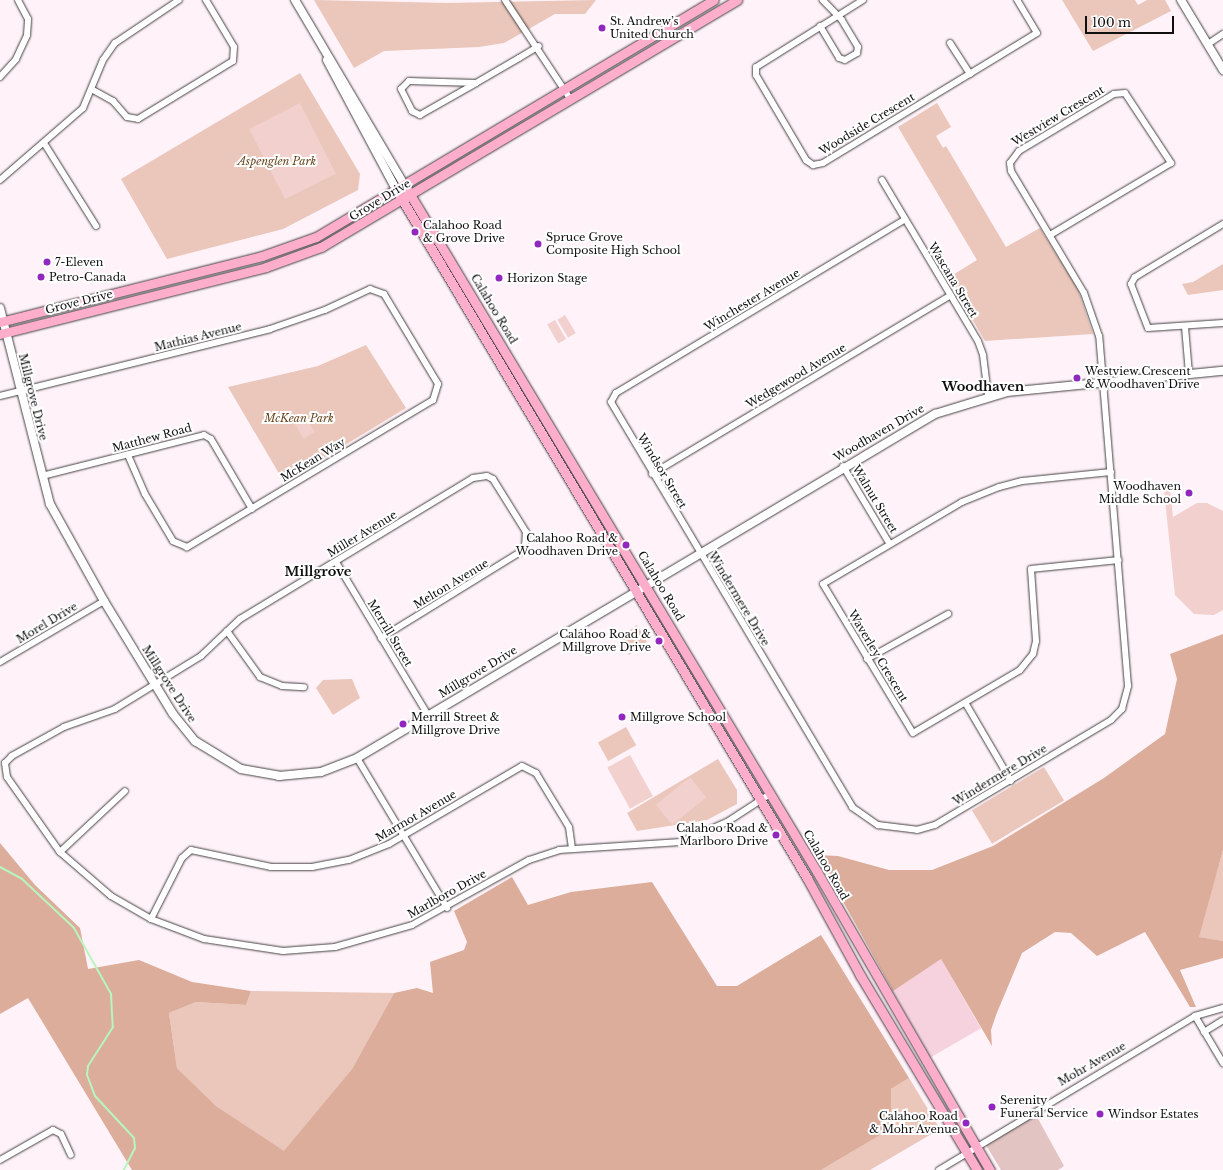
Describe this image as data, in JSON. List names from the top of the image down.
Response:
{
  "streets": {
    "main road": ["Grove Drive", "Calahoo Road"],
    "street": [
      "Westview Crescent",
      "Woodside Crescent",
      "Wascana Street",
      "Winchester Avenue",
      "Mathias Avenue",
      "Wedgewood Avenue",
      "Millgrove Drive",
      "Woodhaven Drive",
      "Matthew Road",
      "McKean Way",
      "Windsor Street",
      "Walnut Street",
      "Miller Avenue",
      "Melton Avenue",
      "Windermere Drive",
      "Morel Drive",
      "Merrill Street",
      "Waverley Crescent",
      "Marmot Avenue",
      "Marlboro Drive",
      "Mohr Avenue"
    ]
  },
  "crossings": [
    ["Westview Crescent", "Woodhaven Drive"],
    ["Westview Crescent", "Windermere Drive"],
    ["Grove Drive", "Calahoo Road"],
    ["Grove Drive", "Millgrove Drive"],
    ["Wascana Street", "Winchester Avenue"],
    ["Wascana Street", "Wedgewood Avenue"],
    ["Wascana Street", "Woodhaven Drive"],
    ["Winchester Avenue", "Windsor Street"],
    ["Calahoo Road", "Millgrove Drive"],
    ["Calahoo Road", "Woodhaven Drive"],
    ["Calahoo Road", "Marlboro Drive"],
    ["Calahoo Road", "Mohr Avenue"],
    ["Mathias Avenue", "Millgrove Drive"],
    ["Mathias Avenue", "McKean Way"],
    ["Wedgewood Avenue", "Windsor Street"],
    ["Millgrove Drive", "Woodhaven Drive"],
    ["Millgrove Drive", "Matthew Road"],
    ["Millgrove Drive", "Miller Avenue"],
    ["Millgrove Drive", "Morel Drive"],
    ["Millgrove Drive", "Merrill Street"],
    ["Woodhaven Drive", "Windsor Street"],
    ["Woodhaven Drive", "Walnut Street"],
    ["Woodhaven Drive", "Windermere Drive"],
    ["Matthew Road", "McKean Way"],
    ["Windsor Street", "Windermere Drive"],
    ["Walnut Street", "Waverley Crescent"],
    ["Miller Avenue", "Melton Avenue"],
    ["Miller Avenue", "Merrill Street"],
    ["Miller Avenue", "Marlboro Drive"],
    ["Melton Avenue", "Merrill Street"],
    ["Windermere Drive", "Waverley Crescent"],
    ["Marmot Avenue", "Marlboro Drive"]
  ],
  "districts": ["Woodhaven", "Millgrove"],
  "parks": ["Aspenglen Park", "McKean Park"],
  "places": [
    "St. Andrew’s United Church",
    "Calahoo Road & Grove Drive",
    "Spruce Grove Composite High School",
    "7-Eleven",
    "Petro-Canada",
    "Horizon Stage",
    "Westview Crescent & Woodhaven Drive",
    "Woodhaven Middle School",
    "Calahoo Road & Woodhaven Drive",
    "Calahoo Road & Millgrove Drive",
    "Millgrove School",
    "Merrill Street & Millgrove Drive",
    "Calahoo Road & Marlboro Drive",
    "Serenity Funeral Service",
    "Windsor Estates",
    "Calahoo Road & Mohr Avenue"
  ],
  "scale_bar": "100 m"
}
